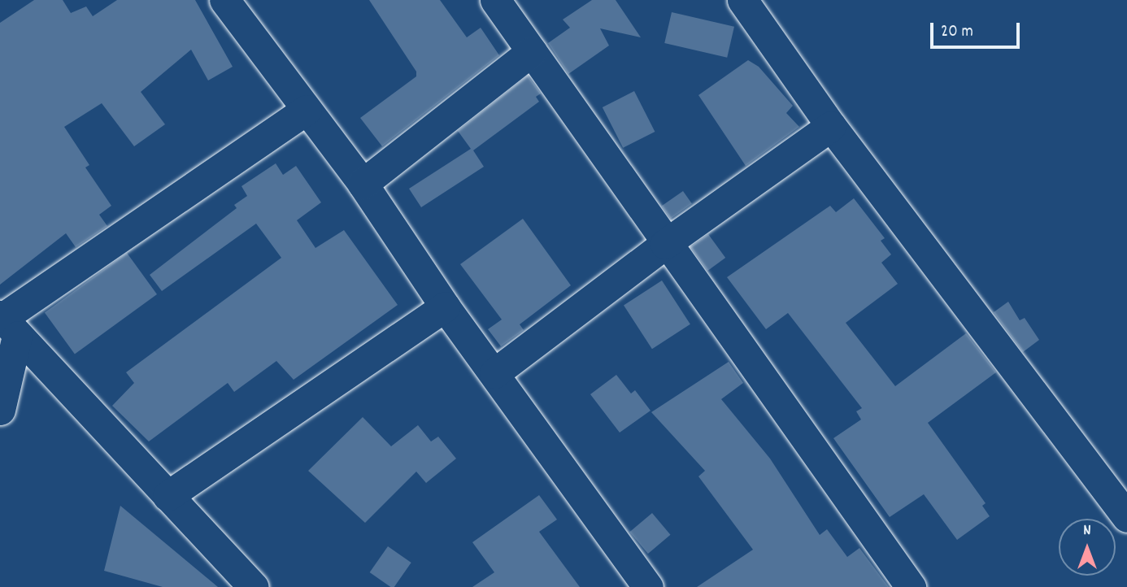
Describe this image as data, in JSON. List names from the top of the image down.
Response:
{
  "scale_bar": "20 m",
  "north": "top"
}
